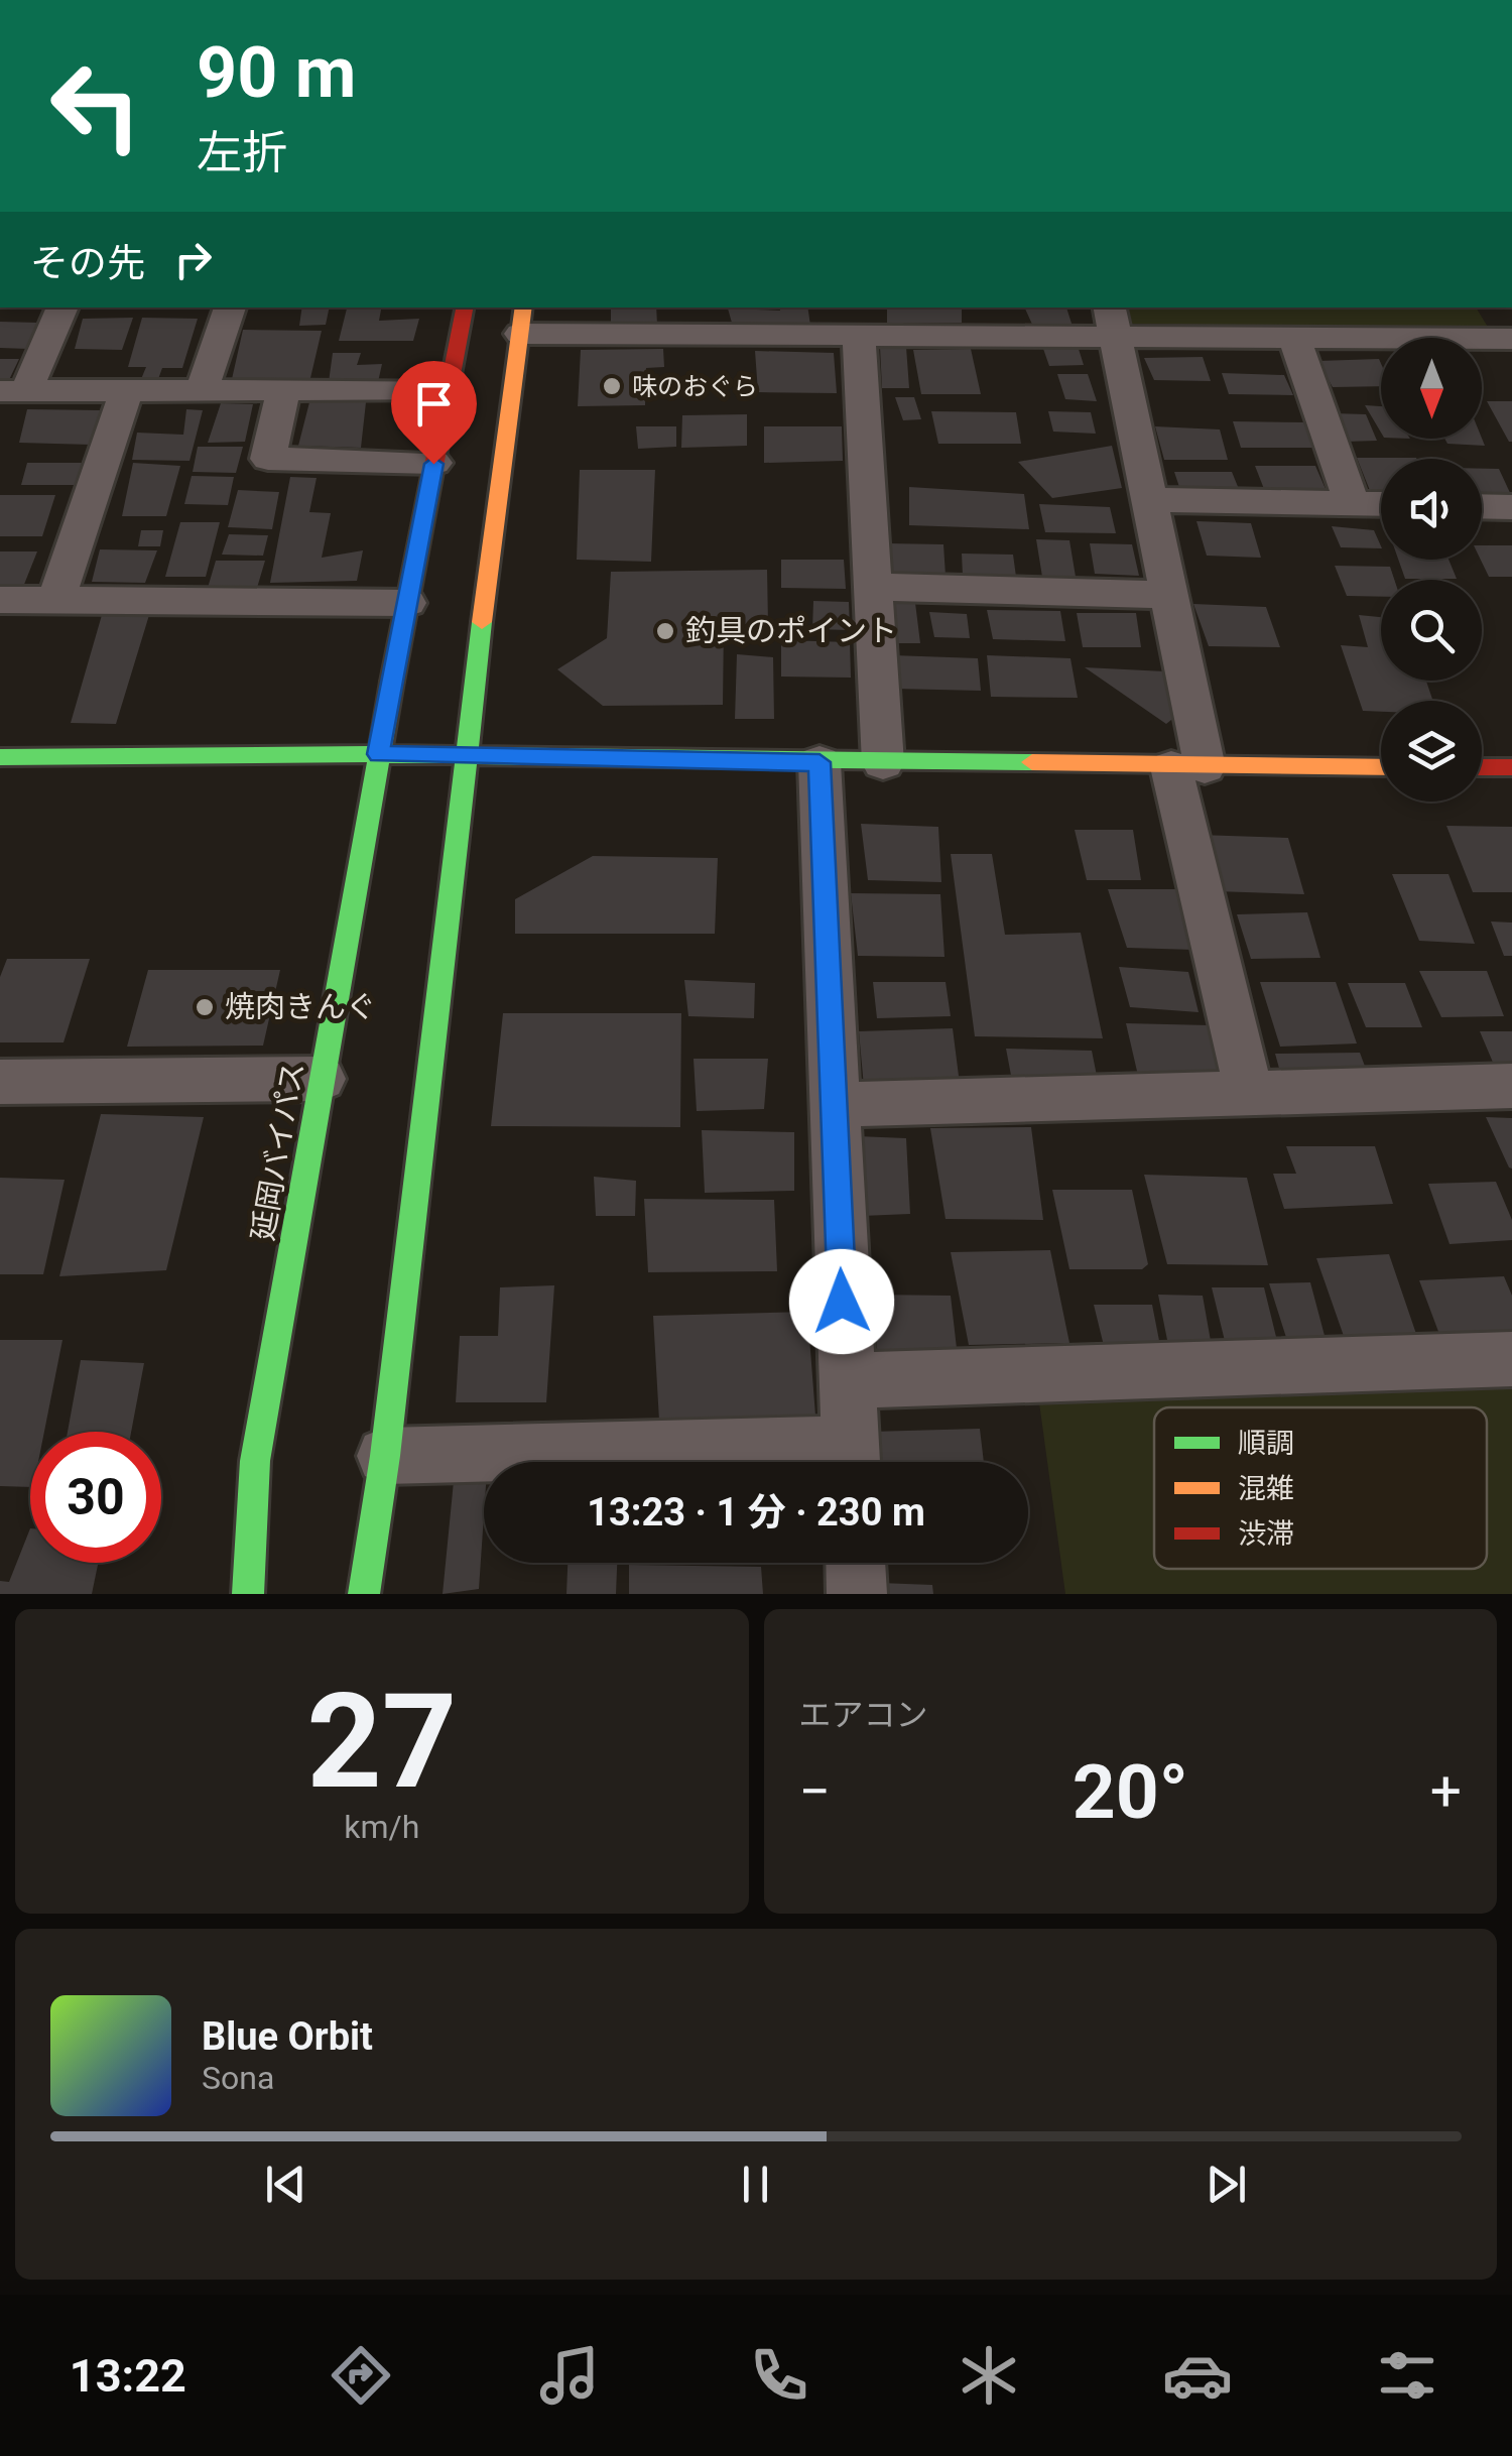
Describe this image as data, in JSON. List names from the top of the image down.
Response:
{
  "streets": {
    "main road": ["延岡バイパス"]
  },
  "places": ["味のおぐら", "釣具のポイント", "焼肉きんぐ"],
  "legend": ["順調", "混雑", "渋滞"],
  "north": "bottom",
  "page": {
    "turn": ["90 m", "左折"],
    "then": "その先",
    "limit": "30",
    "trip": "13:23 · 1 分 · 230 m",
    "tile": [
      ["27", "km/h"],
      "エアコン"
    ],
    "heat": ["−", "20°", "+"],
    "song": ["Blue Orbit", "Sona"],
    "tabs": "13:22"
  }
}
